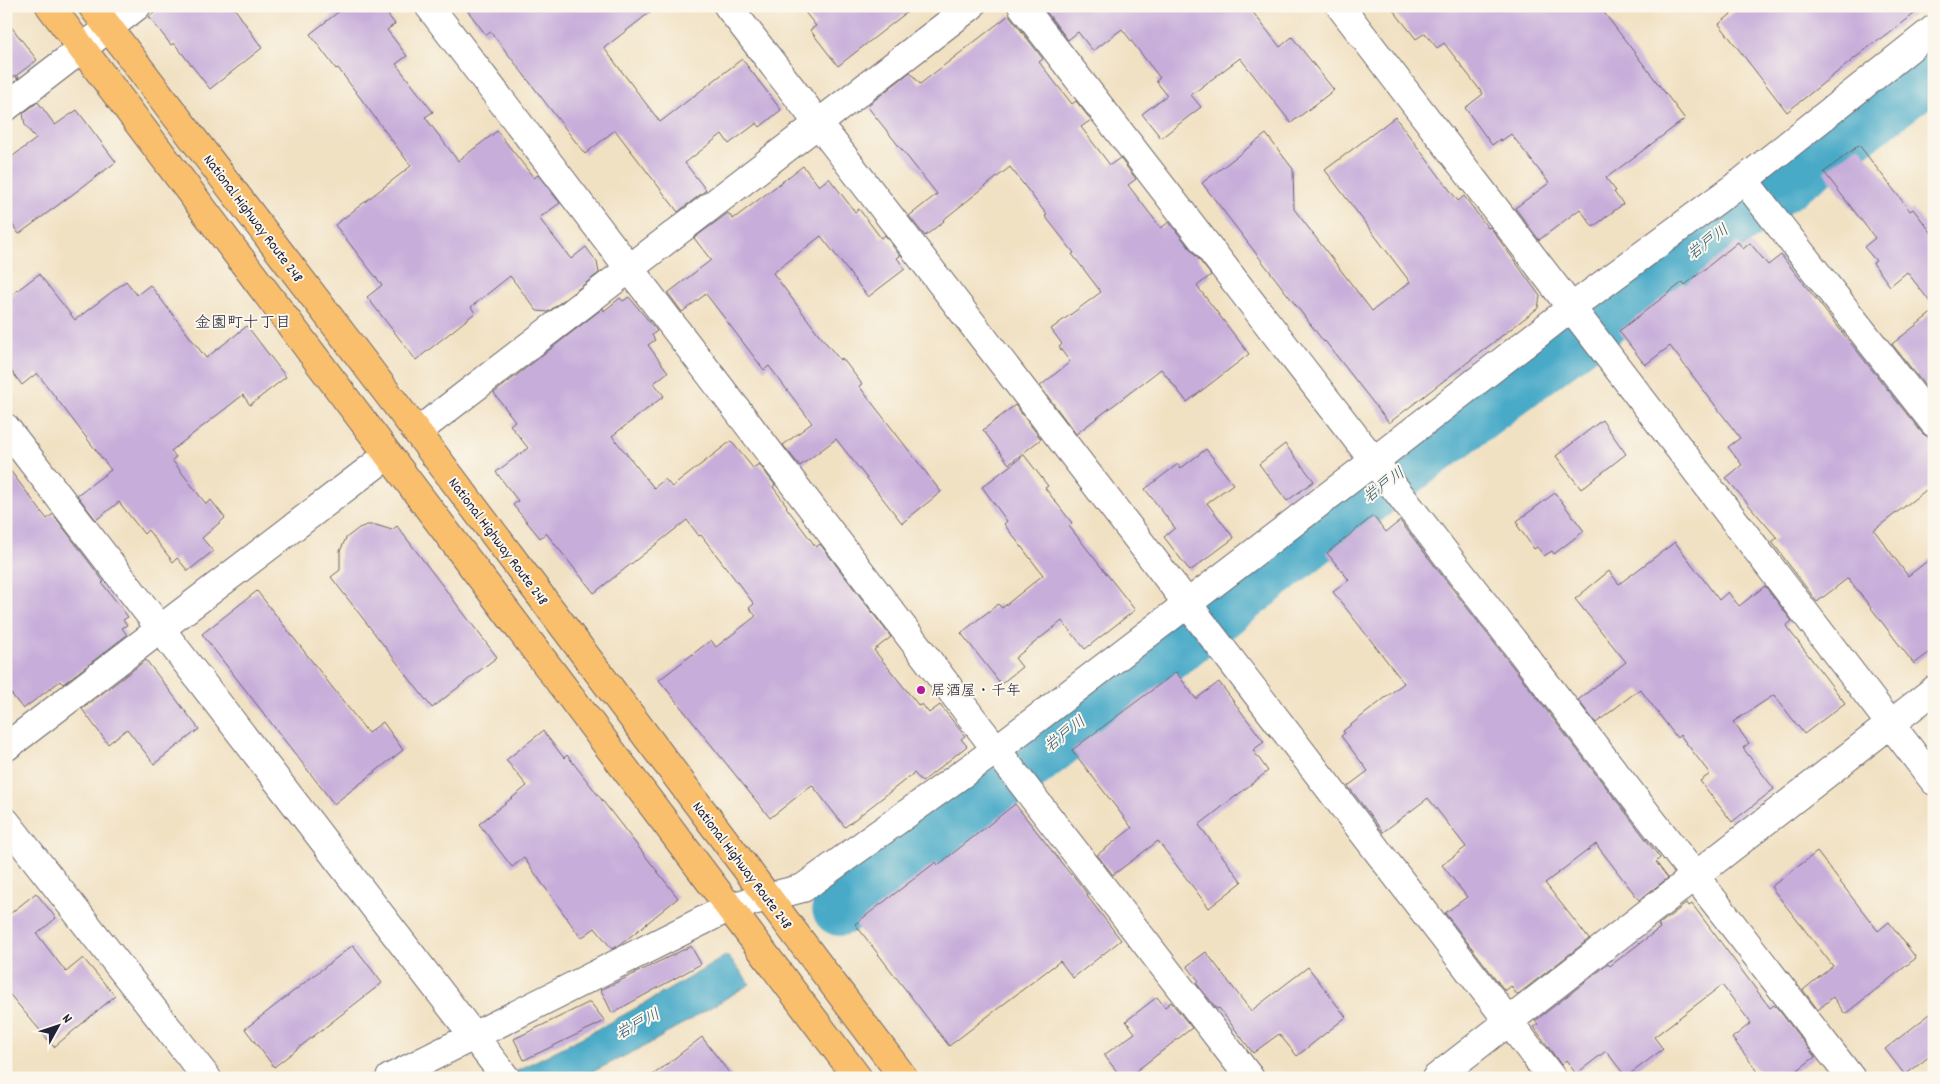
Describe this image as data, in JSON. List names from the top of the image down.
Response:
{
  "streets": {
    "highway": ["National Highway Route 248"]
  },
  "districts": ["金園町十丁目"],
  "water": ["岩戸川"],
  "places": ["居酒屋・千年"],
  "north": "top right"
}
